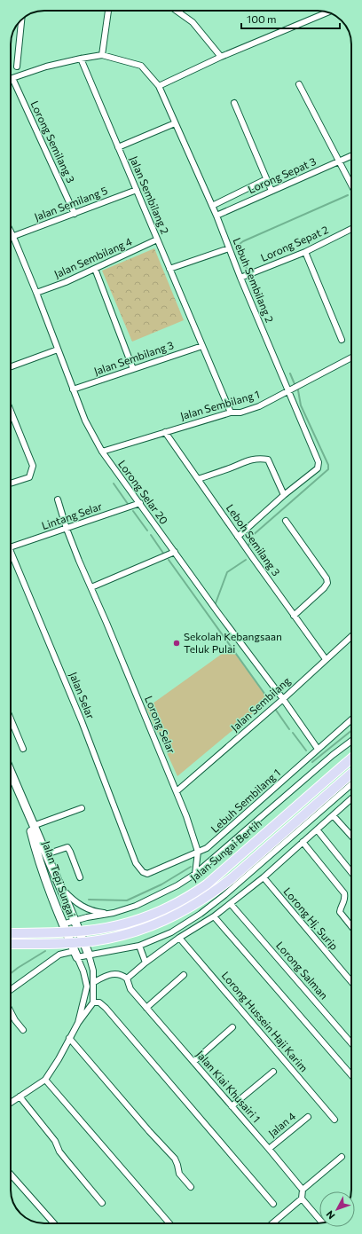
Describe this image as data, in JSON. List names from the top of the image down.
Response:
{
  "streets": {
    "main road": ["Jalan Sungai Bertih", "Jalan Tepi Sungai"],
    "street": [
      "Lorong Semilang 3",
      "Lorong Sepat 3",
      "Jalan Sembilang 2",
      "Jalan Semilang 5",
      "Lorong Sepat 2",
      "Jalan Sembilang 4",
      "Lebuh Sembilang 2",
      "Jalan Sembilang 3",
      "Jalan Sembilang 1",
      "Lorong Selar 20",
      "Lintang Selar",
      "Leboh Semilang 3",
      "Jalan Selar",
      "Jalan Sembilang",
      "Lorong Selar",
      "Lebuh Sembilang 1",
      "Lorong Hj. Surip",
      "Lorong Salman",
      "Lorong Hussein Haji Karim",
      "Jalan Kiai Khusairi 1",
      "Jalan 4"
    ]
  },
  "crossings": [
    ["Lorong Semilang 3", "Jalan Semilang 5"],
    ["Lorong Sepat 3", "Lebuh Sembilang 2"],
    ["Jalan Sembilang 2", "Jalan Semilang 5"],
    ["Jalan Sembilang 2", "Jalan Sembilang 4"],
    ["Jalan Sembilang 2", "Lebuh Sembilang 2"],
    ["Jalan Sembilang 2", "Jalan Sembilang 3"],
    ["Jalan Sembilang 2", "Jalan Sembilang 1"],
    ["Jalan Semilang 5", "Lorong Selar 20"],
    ["Lorong Sepat 2", "Lebuh Sembilang 2"],
    ["Jalan Sembilang 4", "Lorong Selar 20"],
    ["Lebuh Sembilang 2", "Jalan Sembilang 1"],
    ["Lebuh Sembilang 2", "Leboh Semilang 3"],
    ["Jalan Sembilang 3", "Lorong Selar 20"],
    ["Jalan Sembilang 1", "Lorong Selar 20"],
    ["Jalan Sembilang 1", "Leboh Semilang 3"],
    ["Lorong Selar 20", "Lintang Selar"],
    ["Lorong Selar 20", "Jalan Sembilang"],
    ["Lorong Selar 20", "Lebuh Sembilang 1"],
    ["Lintang Selar", "Lorong Selar"],
    ["Leboh Semilang 3", "Jalan Sembilang"],
    ["Jalan Selar", "Lebuh Sembilang 1"],
    ["Jalan Sembilang", "Lorong Selar"],
    ["Lorong Selar", "Lebuh Sembilang 1"],
    ["Jalan Kiai Khusairi 1", "Jalan 4"]
  ],
  "places": ["Sekolah Kebangsaan Teluk Pulai"],
  "scale_bar": "100 m",
  "north": "bottom left"
}
